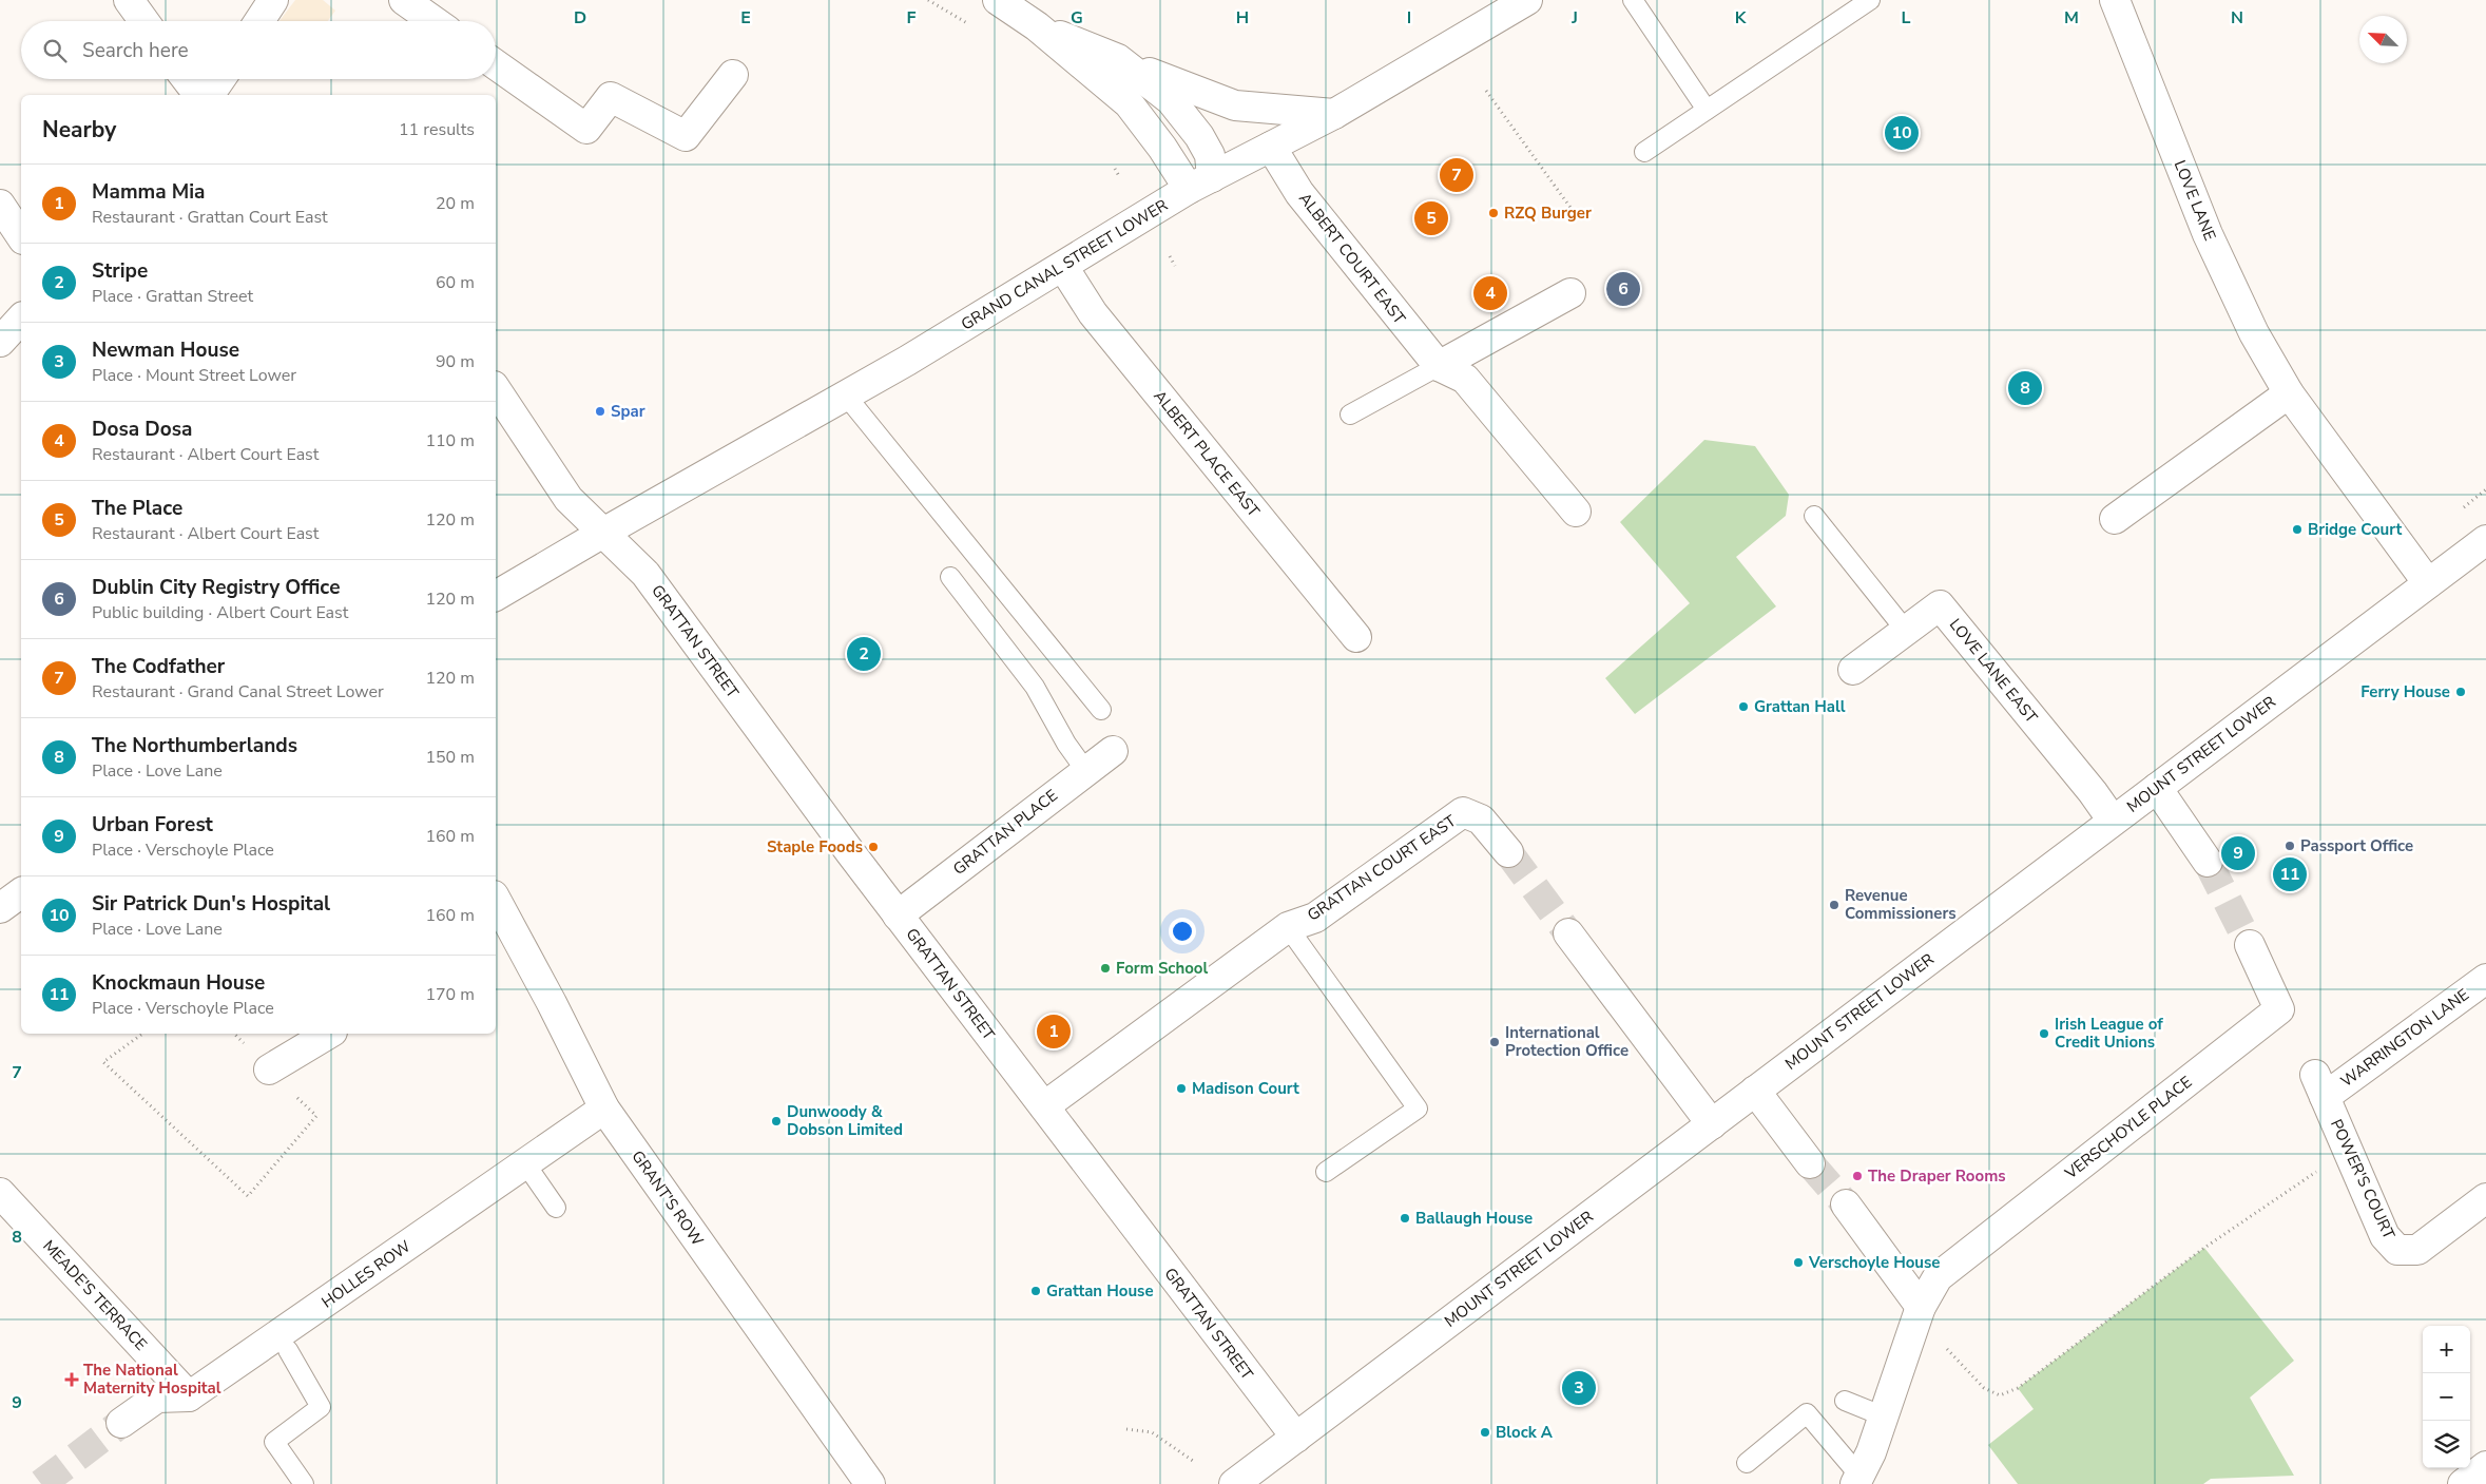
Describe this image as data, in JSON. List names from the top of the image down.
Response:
{
  "streets": {
    "street": [
      "LOVE LANE",
      "ALBERT COURT EAST",
      "GRAND CANAL STREET LOWER",
      "ALBERT PLACE EAST",
      "GRATTAN STREET",
      "LOVE LANE EAST",
      "MOUNT STREET LOWER",
      "GRATTAN PLACE",
      "GRATTAN COURT EAST",
      "WARRINGTON LANE",
      "VERSCHOYLE PLACE",
      "POWER'S COURT",
      "GRANT'S ROW",
      "HOLLES ROW",
      "MEADE'S TERRACE"
    ]
  },
  "crossings": [
    ["LOVE LANE", "MOUNT STREET LOWER"],
    ["ALBERT COURT EAST", "GRAND CANAL STREET LOWER"],
    ["GRAND CANAL STREET LOWER", "ALBERT PLACE EAST"],
    ["GRAND CANAL STREET LOWER", "GRATTAN STREET"],
    ["GRATTAN STREET", "MOUNT STREET LOWER"],
    ["GRATTAN STREET", "GRATTAN PLACE"],
    ["GRATTAN STREET", "GRATTAN COURT EAST"],
    ["LOVE LANE EAST", "MOUNT STREET LOWER"],
    ["WARRINGTON LANE", "POWER'S COURT"],
    ["GRANT'S ROW", "HOLLES ROW"],
    ["HOLLES ROW", "MEADE'S TERRACE"]
  ],
  "places": {
    "other": [
      "RZQ Burger",
      "Spar",
      "Bridge Court",
      "Ferry House",
      "Grattan Hall",
      "Passport Office",
      "Staple Foods",
      "Revenue Commissioners",
      "Form School",
      "Irish League of Credit Unions",
      "International Protection Office",
      "Madison Court",
      "Dunwoody & Dobson Limited",
      "The Draper Rooms",
      "Ballaugh House",
      "Verschoyle House",
      "Grattan House",
      "Block A"
    ],
    "health": ["The National Maternity Hospital"]
  },
  "north": "top left",
  "page": {
    "search": "Search here",
    "heading": ["Nearby", "11 results"],
    "pins": [
      "10",
      "7",
      "5",
      "6",
      "4",
      "8",
      "2",
      "9",
      "11",
      "1",
      "3"
    ],
    "list": [
      {
        "mark": "1",
        "name": "Mamma Mia",
        "note": "Restaurant · Grattan Court East",
        "value": "20 m"
      },
      {
        "mark": "2",
        "name": "Stripe",
        "note": "Place · Grattan Street",
        "value": "60 m"
      },
      {
        "mark": "3",
        "name": "Newman House",
        "note": "Place · Mount Street Lower",
        "value": "90 m"
      },
      {
        "mark": "4",
        "name": "Dosa Dosa",
        "note": "Restaurant · Albert Court East",
        "value": "110 m"
      },
      {
        "mark": "5",
        "name": "The Place",
        "note": "Restaurant · Albert Court East",
        "value": "120 m"
      },
      {
        "mark": "6",
        "name": "Dublin City Registry Office",
        "note": "Public building · Albert Court East",
        "value": "120 m"
      },
      {
        "mark": "7",
        "name": "The Codfather",
        "note": "Restaurant · Grand Canal Street Lower",
        "value": "120 m"
      },
      {
        "mark": "8",
        "name": "The Northumberlands",
        "note": "Place · Love Lane",
        "value": "150 m"
      },
      {
        "mark": "9",
        "name": "Urban Forest",
        "note": "Place · Verschoyle Place",
        "value": "160 m"
      },
      {
        "mark": "10",
        "name": "Sir Patrick Dun's Hospital",
        "note": "Place · Love Lane",
        "value": "160 m"
      },
      {
        "mark": "11",
        "name": "Knockmaun House",
        "note": "Place · Verschoyle Place",
        "value": "170 m"
      }
    ],
    "map_buttons": ["+", "−"]
  },
  "grid": {
    "columns": [
      "D",
      "E",
      "F",
      "G",
      "H",
      "I",
      "J",
      "K",
      "L",
      "M",
      "N"
    ],
    "rows": ["7", "8", "9"]
  }
}
